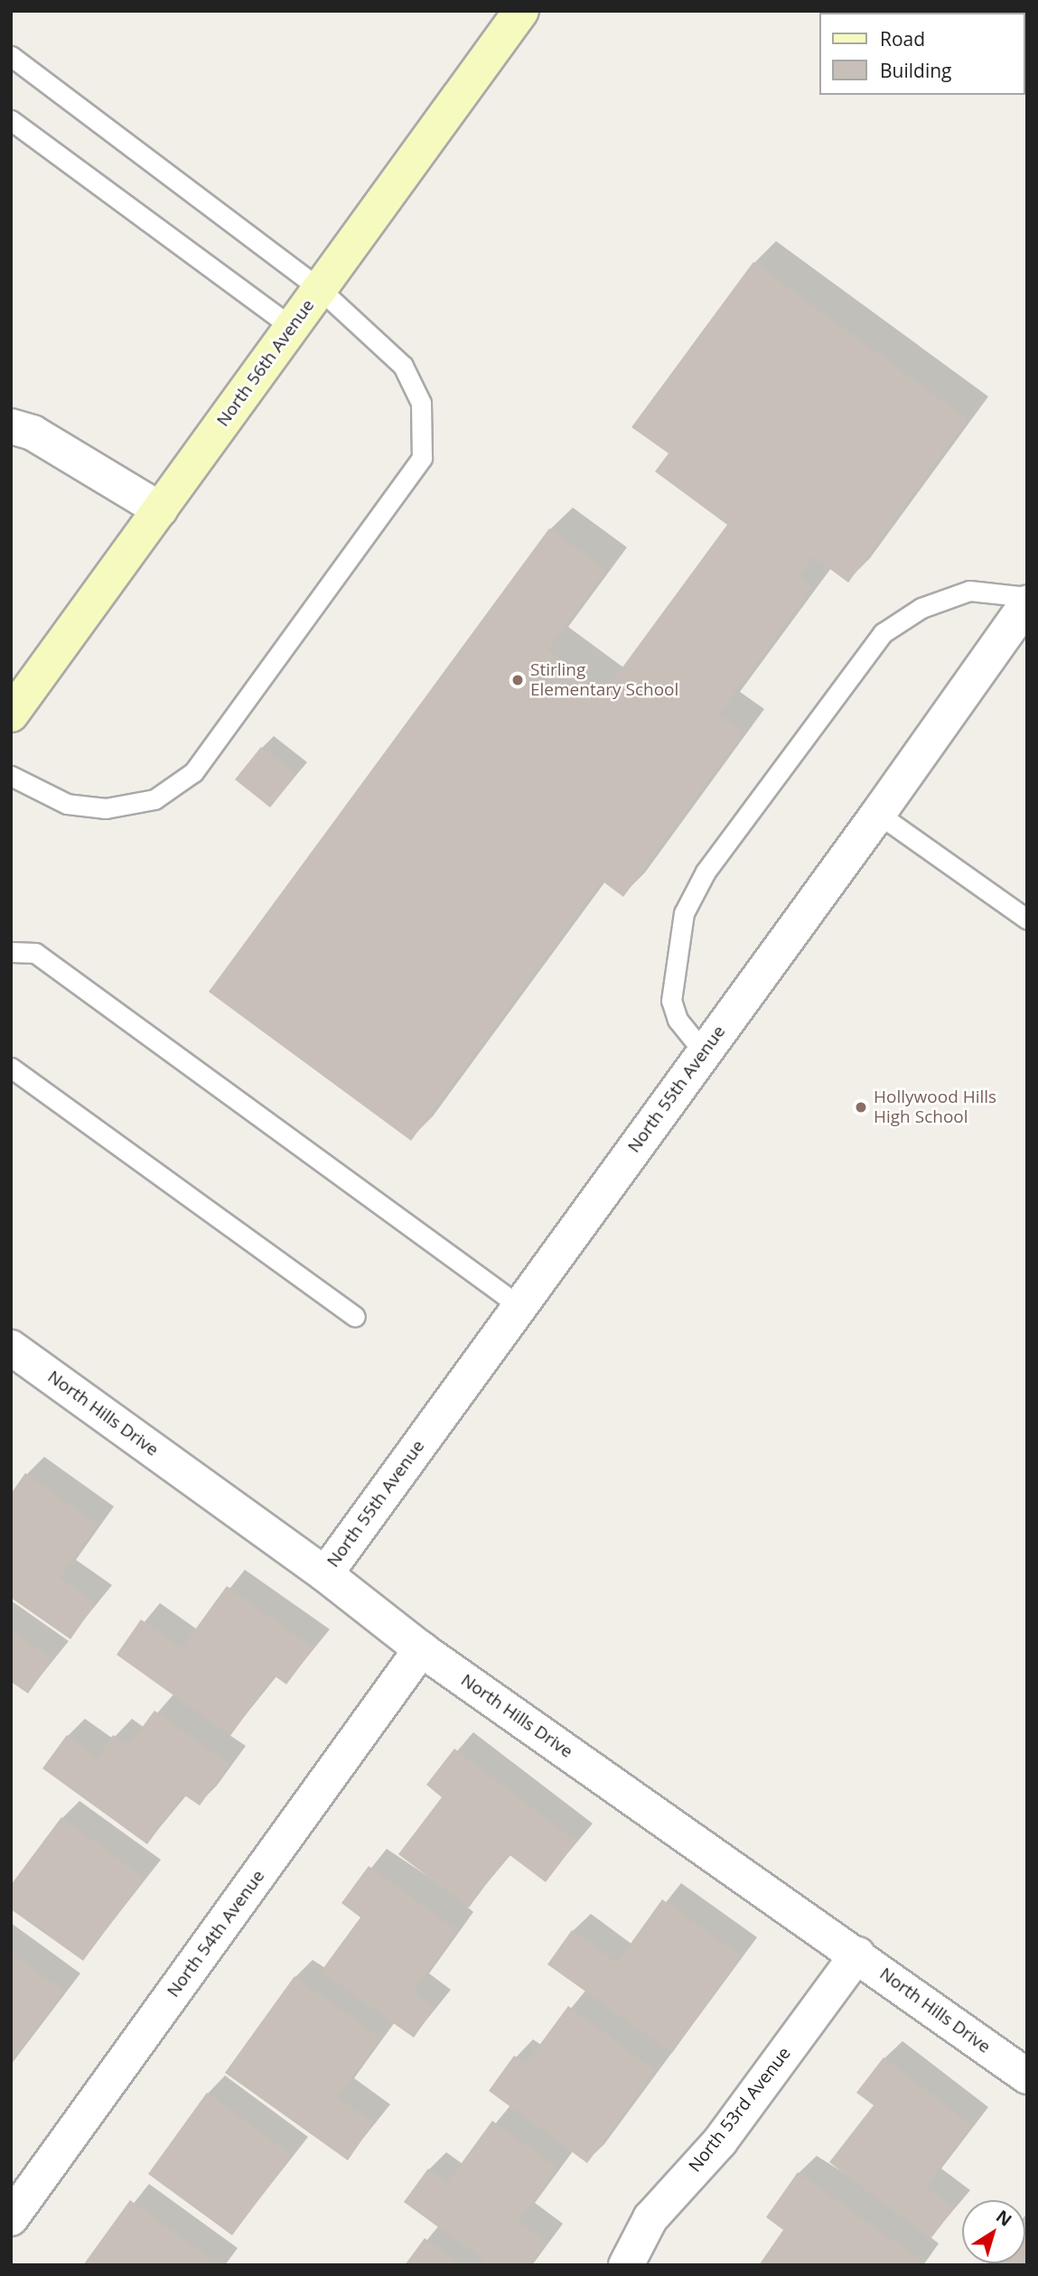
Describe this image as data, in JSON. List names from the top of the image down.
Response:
{
  "streets": {
    "street": [
      "North 56th Avenue",
      "North 55th Avenue",
      "North Hills Drive",
      "North 54th Avenue",
      "North 53rd Avenue"
    ]
  },
  "crossings": [
    ["North 55th Avenue", "North Hills Drive"],
    ["North Hills Drive", "North 54th Avenue"],
    ["North Hills Drive", "North 53rd Avenue"]
  ],
  "places": ["Stirling Elementary School", "Hollywood Hills High School"],
  "legend": ["Road", "Building"],
  "north": "top right"
}
